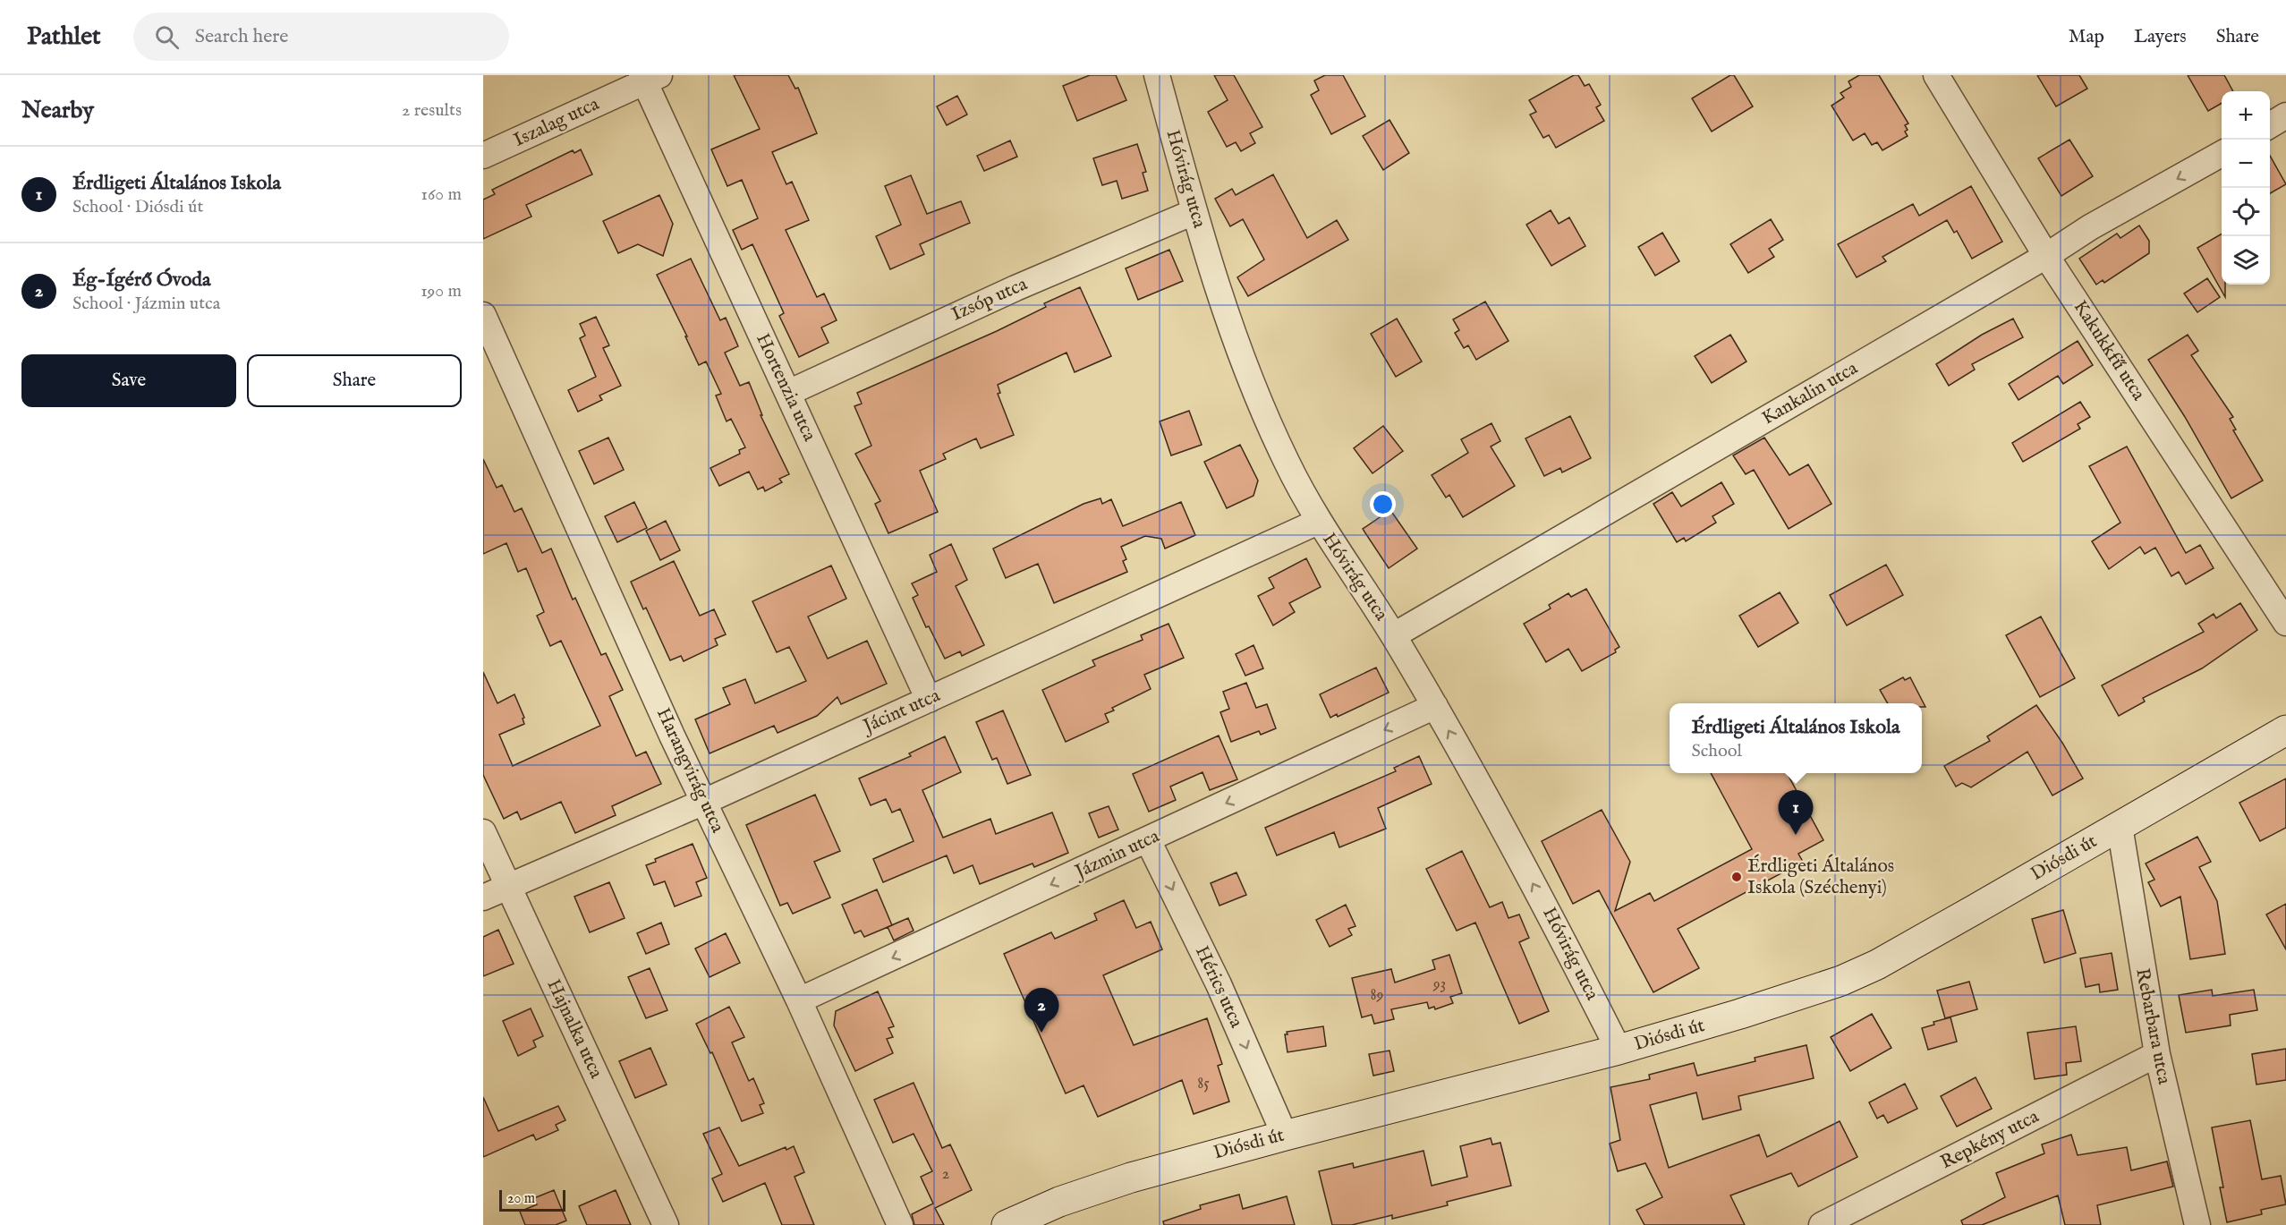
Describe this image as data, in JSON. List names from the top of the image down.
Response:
{
  "streets": {
    "main road": ["Diósdi út"],
    "street": [
      "Iszalag utca",
      "Hóvirág utca",
      "Izsóp utca",
      "Kakukkfű utca",
      "Hortenzia utca",
      "Kankalin utca",
      "Jácint utca",
      "Harangvirág utca",
      "Jázmin utca",
      "Hérics utca",
      "Rebarbara utca",
      "Hajnalka utca",
      "Repkény utca"
    ]
  },
  "crossings": [
    ["Iszalag utca", "Hortenzia utca"],
    ["Hóvirág utca", "Izsóp utca"],
    ["Hóvirág utca", "Kankalin utca"],
    ["Hóvirág utca", "Jácint utca"],
    ["Hóvirág utca", "Jázmin utca"],
    ["Hóvirág utca", "Diósdi út"],
    ["Izsóp utca", "Hortenzia utca"],
    ["Kakukkfű utca", "Kankalin utca"],
    ["Hortenzia utca", "Jácint utca"],
    ["Jácint utca", "Harangvirág utca"],
    ["Jácint utca", "Hajnalka utca"],
    ["Harangvirág utca", "Jázmin utca"],
    ["Jázmin utca", "Hérics utca"],
    ["Diósdi út", "Hérics utca"],
    ["Diósdi út", "Rebarbara utca"],
    ["Rebarbara utca", "Repkény utca"]
  ],
  "one_way": ["Hóvirág utca", "Jázmin utca", "Hérics utca"],
  "places": ["Érdligeti Általános Iskola (Széchenyi)"],
  "house_numbers": [
    "93",
    "89",
    "85",
    "2"
  ],
  "scale_bar": "20 m",
  "page": {
    "header": "Pathlet",
    "search": "Search here",
    "nav": ["Map", "Layers", "Share"],
    "heading": ["Nearby", "2 results"],
    "map_buttons": ["+", "−"],
    "list": [
      {
        "mark": "1",
        "name": "Érdligeti Általános Iskola",
        "note": "School · Diósdi út",
        "value": "160 m"
      },
      {
        "mark": "2",
        "name": "Ég-Ígérő Óvoda",
        "note": "School · Jázmin utca",
        "value": "190 m"
      }
    ],
    "buttons": ["Save", "Share"],
    "popup": ["Érdligeti Általános Iskola", "School"],
    "pins": ["1", "2"],
    "scale": "20 m"
  }
}
